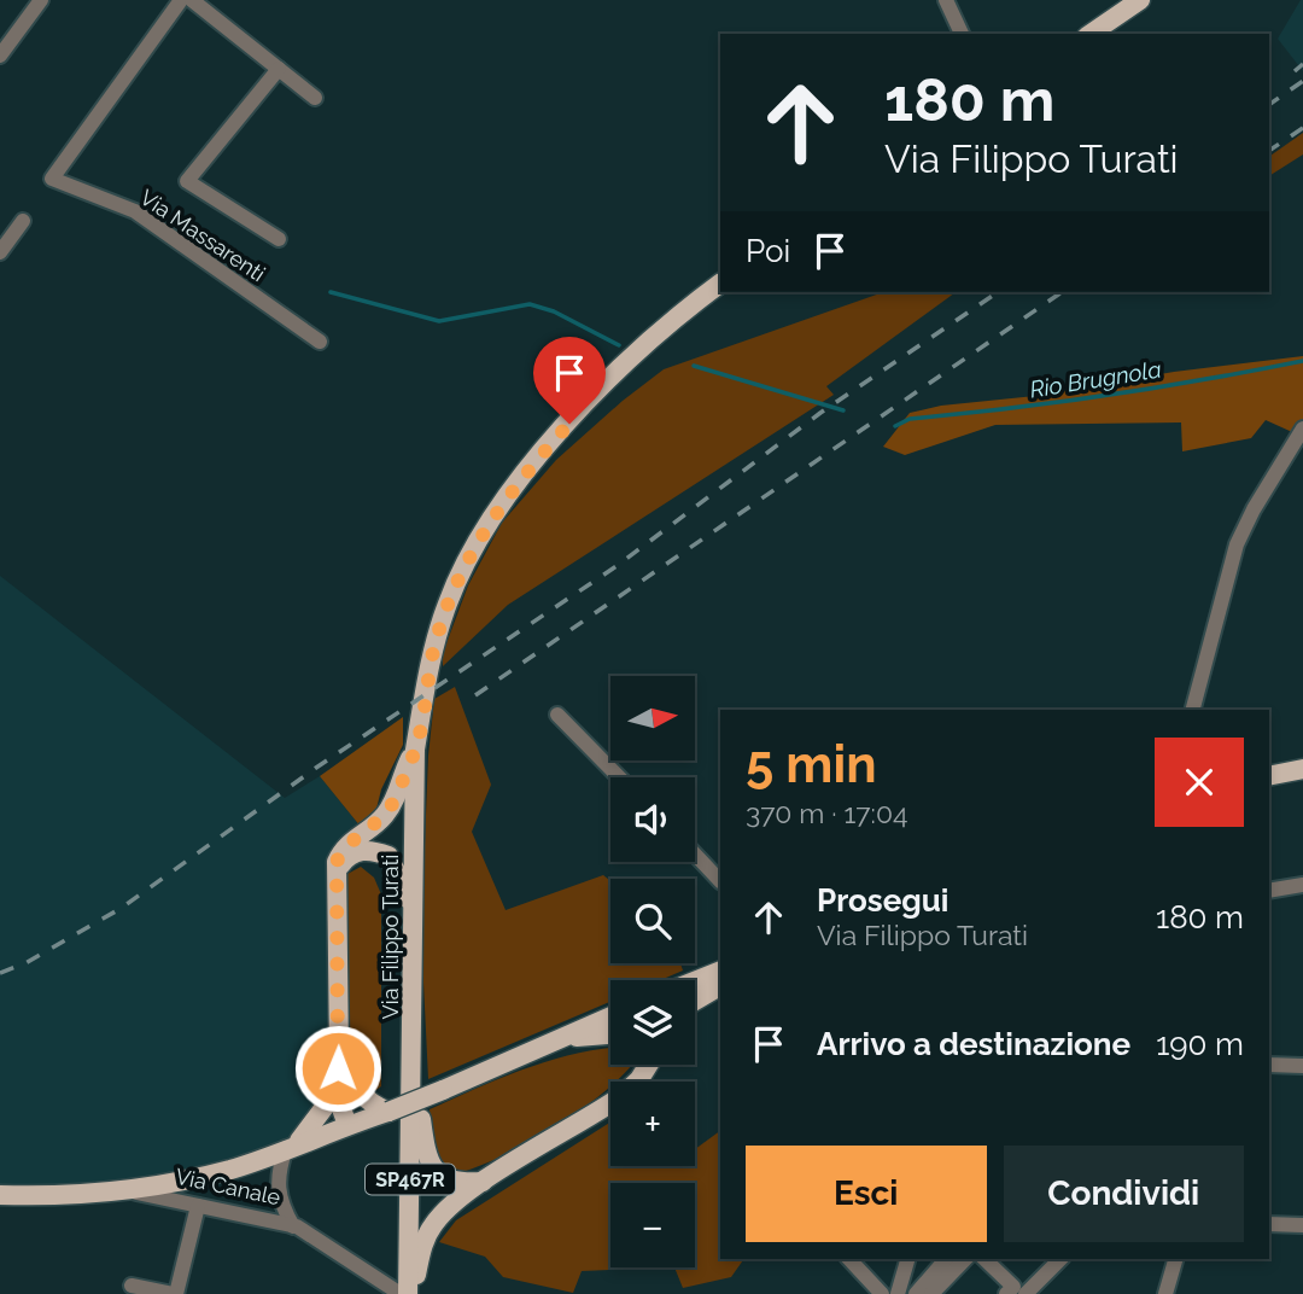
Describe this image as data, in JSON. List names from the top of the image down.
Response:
{
  "streets": {
    "main road": ["Via Filippo Turati", "SP467R", "Via Canale"],
    "street": ["Via Massarenti"]
  },
  "water": ["Rio Brugnola"],
  "north": "right",
  "page": {
    "turn": ["180 m", "Via Filippo Turati"],
    "then": "Poi",
    "map_buttons": ["+", "−"],
    "heading": ["5 min", "370 m · 17:04"],
    "list": [
      {
        "name": "Prosegui",
        "note": "Via Filippo Turati",
        "value": "180 m"
      },
      {
        "name": "Arrivo a destinazione",
        "value": "190 m"
      }
    ],
    "buttons": ["Esci", "Condividi"]
  }
}
